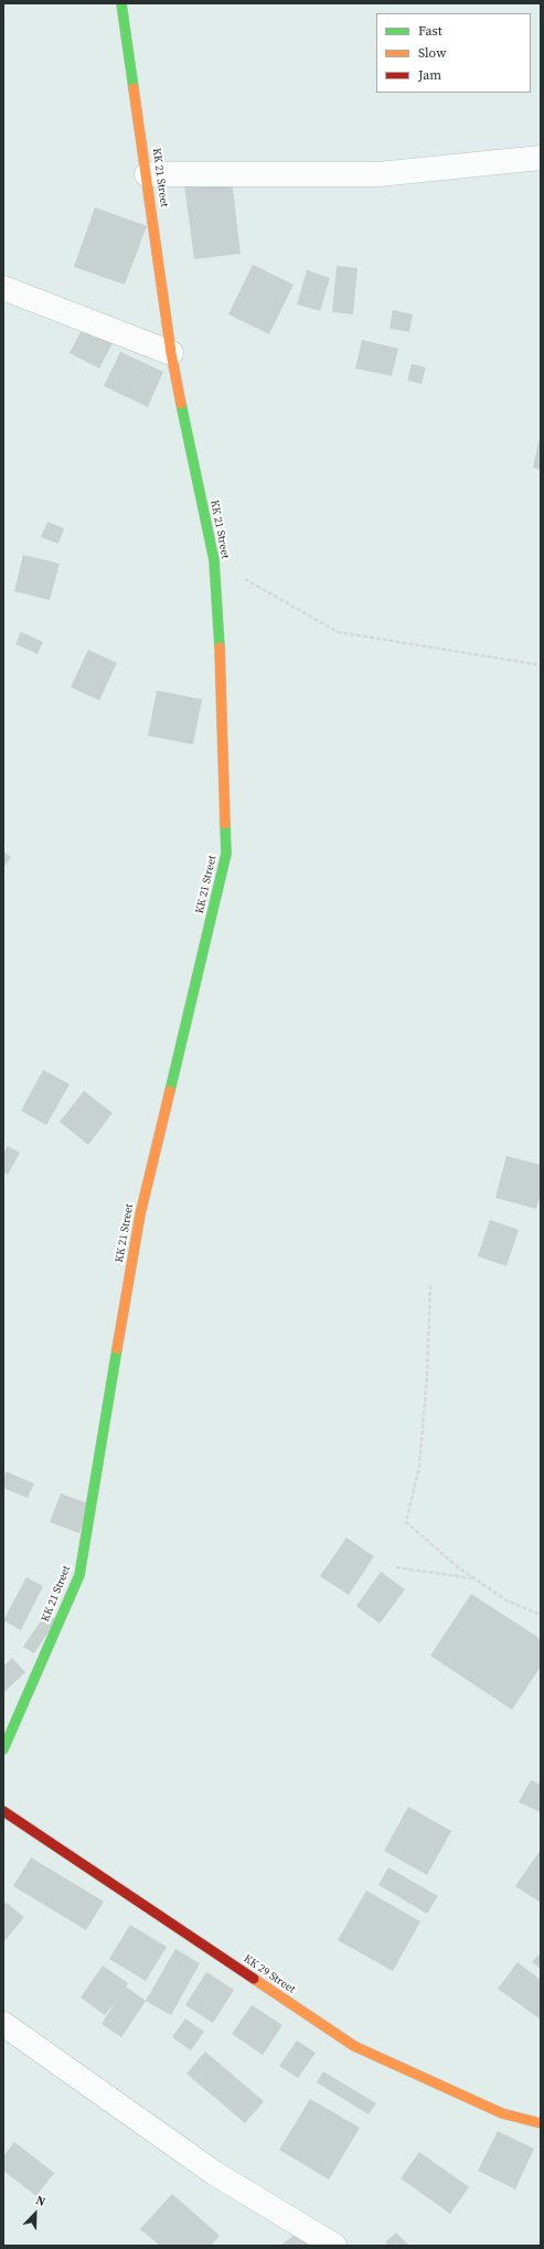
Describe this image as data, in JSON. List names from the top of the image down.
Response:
{
  "streets": {
    "street": ["KK 21 Street", "KK 29 Street"]
  },
  "legend": ["Fast", "Slow", "Jam"],
  "north": "top right"
}
